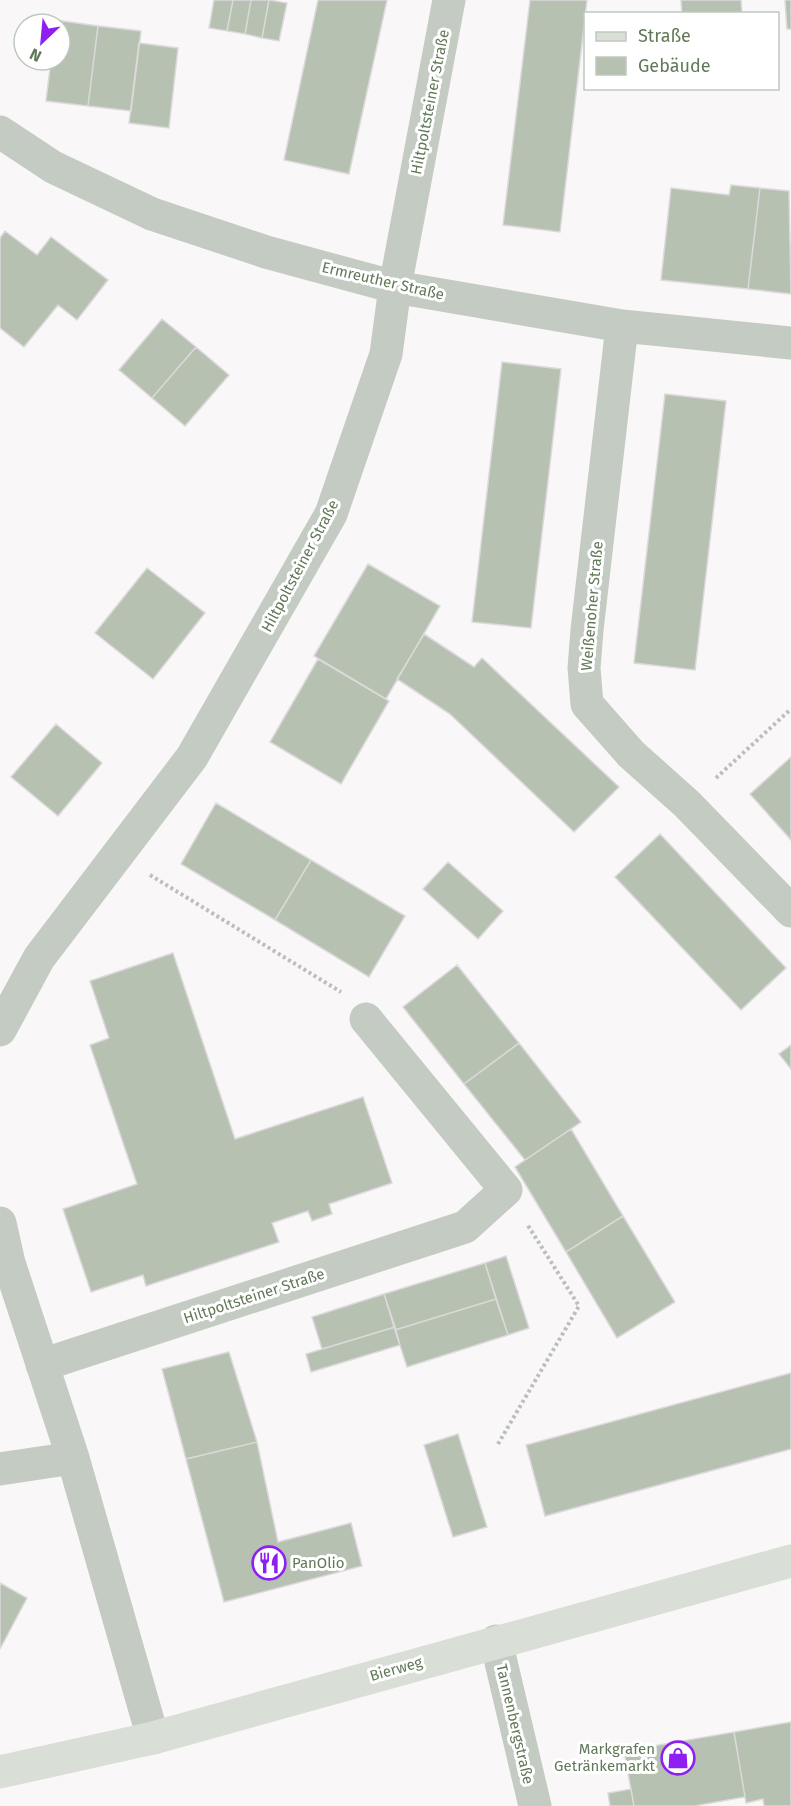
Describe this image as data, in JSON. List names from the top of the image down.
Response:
{
  "streets": {
    "main road": ["Bierweg"],
    "street": [
      "Hiltpoltsteiner Straße",
      "Ermreuther Straße",
      "Weißenoher Straße",
      "Tannenbergstraße"
    ]
  },
  "crossings": [
    ["Hiltpoltsteiner Straße", "Ermreuther Straße"],
    ["Ermreuther Straße", "Weißenoher Straße"],
    ["Bierweg", "Tannenbergstraße"]
  ],
  "places": {
    "restaurant": ["PanOlio"],
    "shop": ["Markgrafen Getränkemarkt"]
  },
  "legend": ["Straße", "Gebäude"],
  "north": "bottom left"
}
